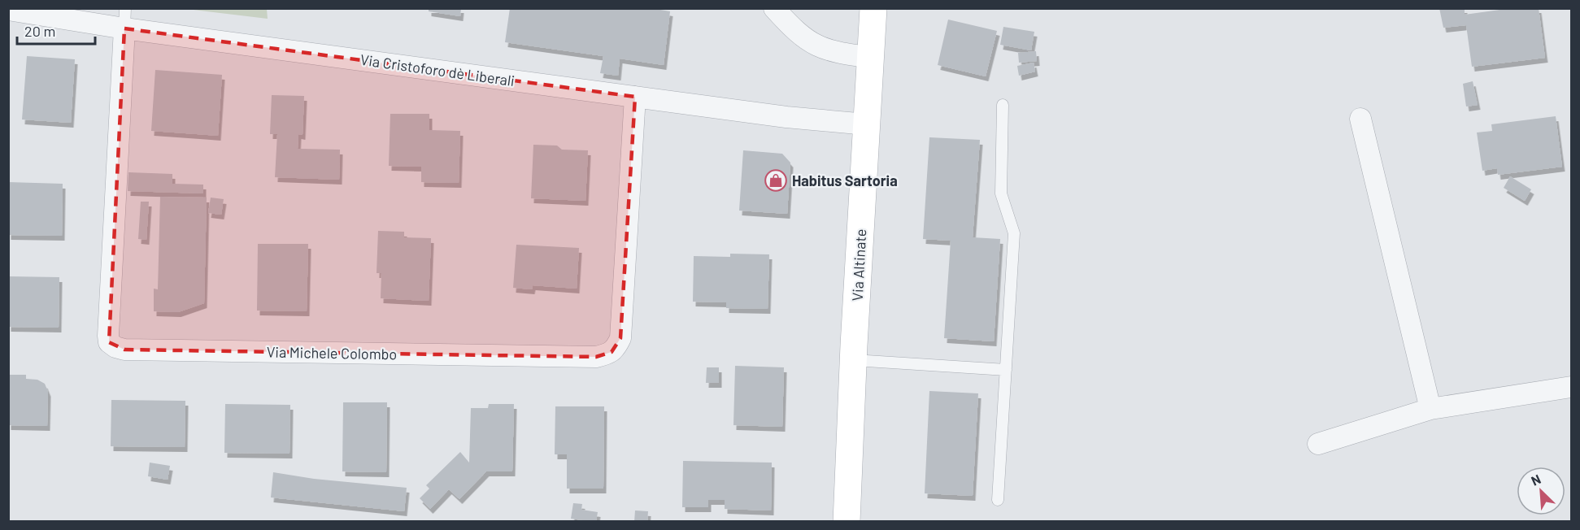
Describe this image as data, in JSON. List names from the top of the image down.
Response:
{
  "streets": {
    "street": ["Via Cristoforo dè Liberali", "Via Altinate", "Via Michele Colombo"]
  },
  "crossings": [
    ["Via Cristoforo dè Liberali", "Via Altinate"],
    ["Via Cristoforo dè Liberali", "Via Michele Colombo"]
  ],
  "places": {
    "shop": ["Habitus Sartoria"]
  },
  "scale_bar": "20 m",
  "north": "top left"
}
